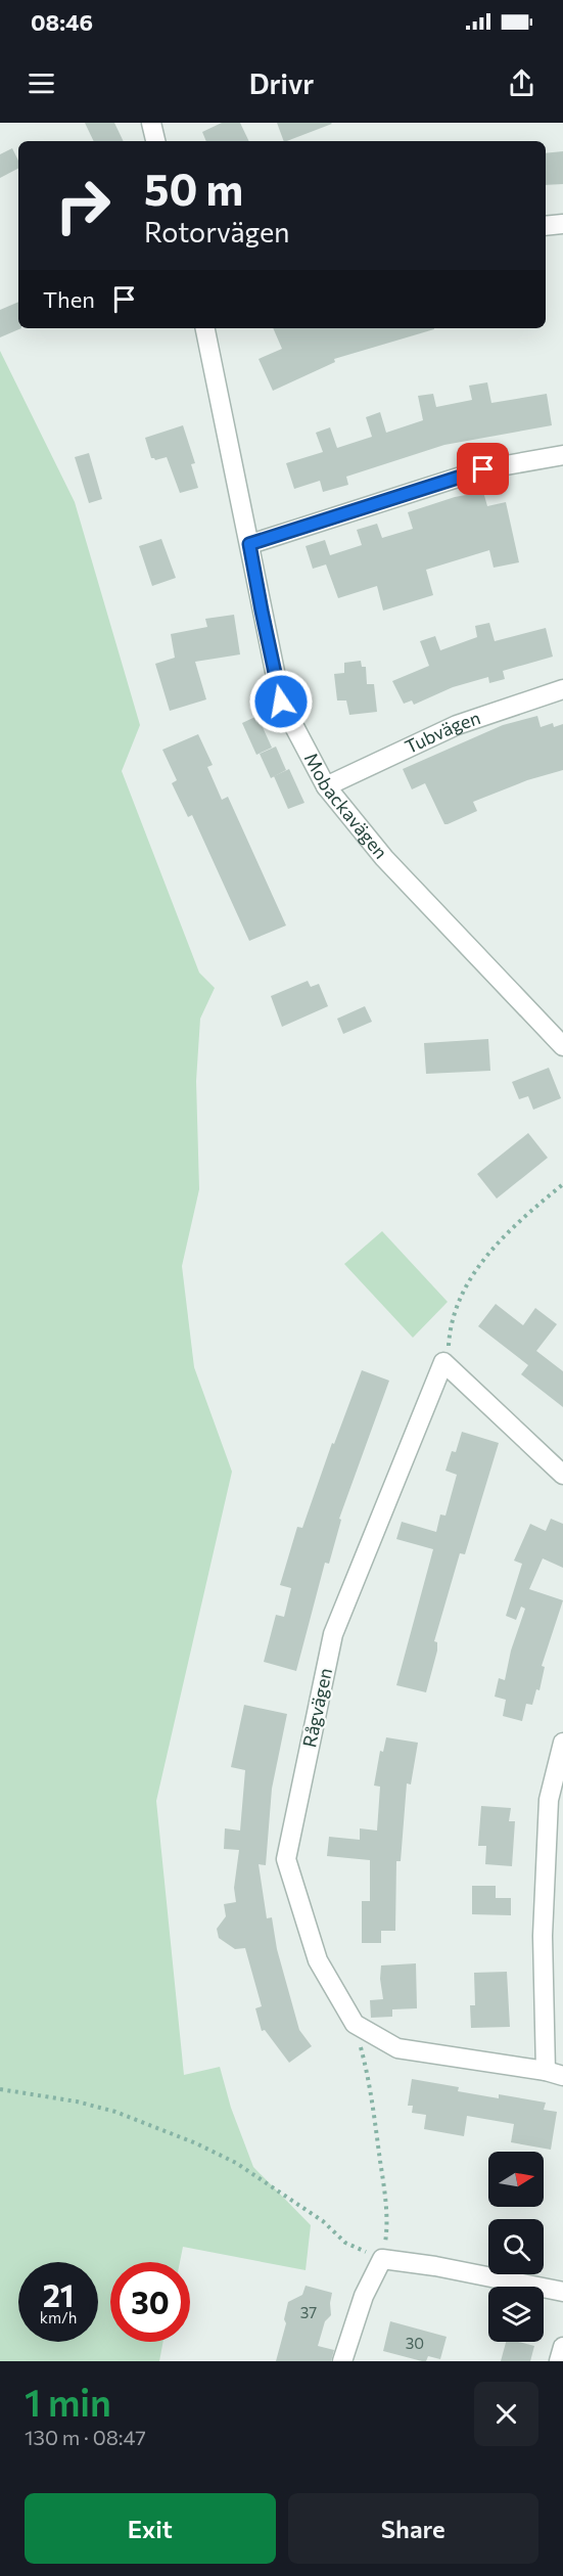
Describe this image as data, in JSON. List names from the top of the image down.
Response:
{
  "streets": {
    "street": ["Tubvägen", "Mobackavägen", "Rågvägen"]
  },
  "crossings": [
    ["Tubvägen", "Mobackavägen"]
  ],
  "house_numbers": ["37", "30"],
  "north": "right",
  "page": {
    "status": "08:46",
    "header": "Drivr",
    "turn": ["50 m", "Rotorvägen"],
    "then": "Then",
    "speed": "21 km/h",
    "limit": "30",
    "heading": ["1 min", "130 m · 08:47"],
    "buttons": ["Exit", "Share"]
  }
}
